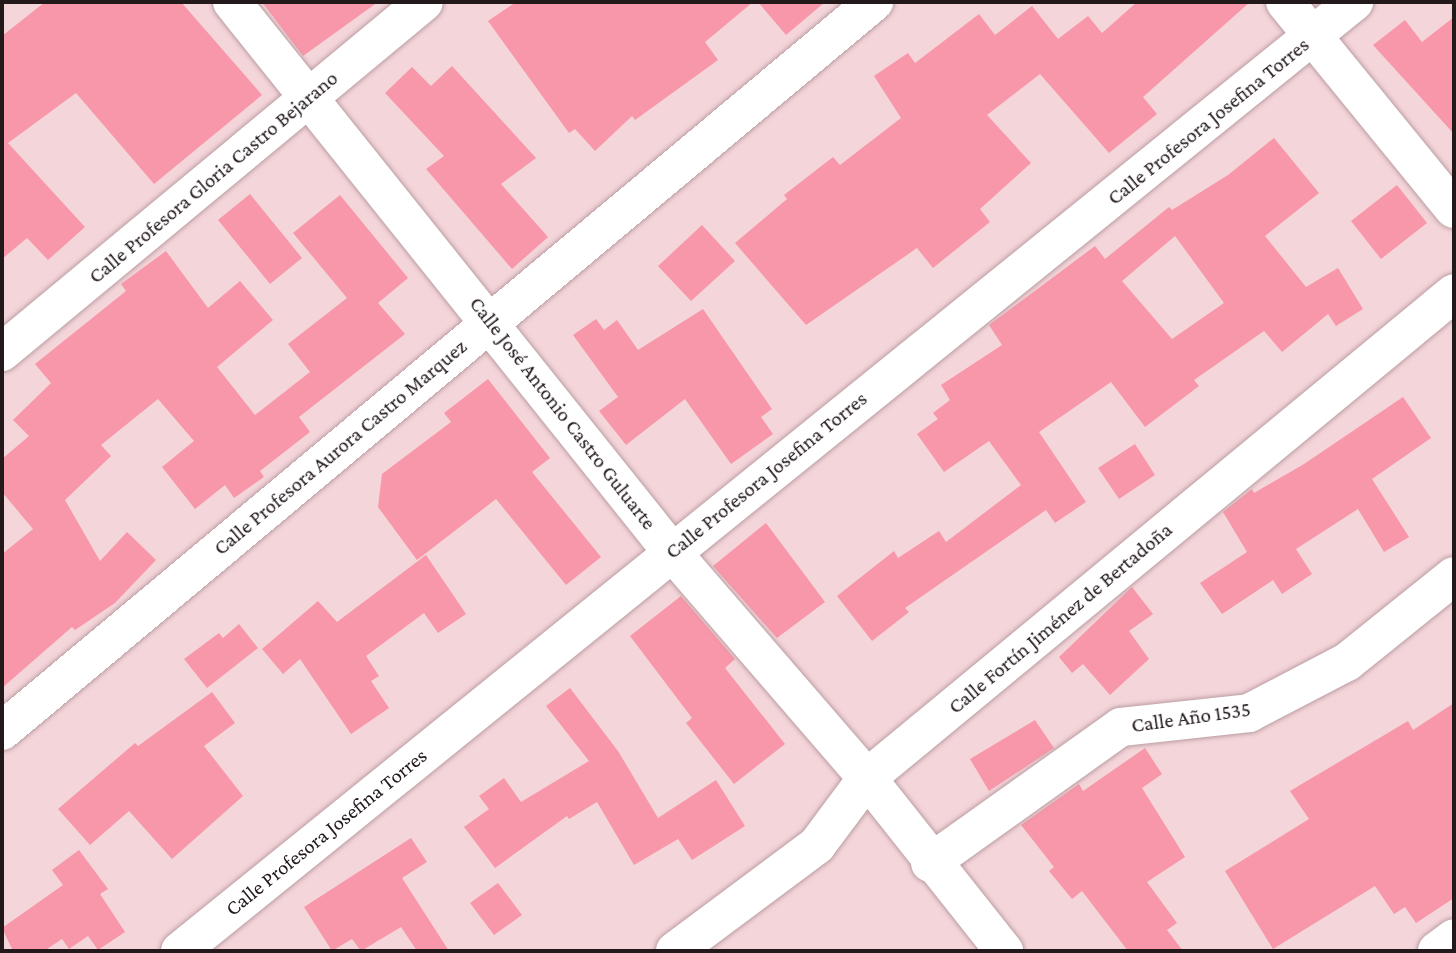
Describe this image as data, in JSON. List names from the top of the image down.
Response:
{
  "streets": {
    "street": [
      "Calle Profesora Josefina Torres",
      "Calle Profesora Gloria Castro Bejarano",
      "Calle José Antonio Castro Guluarte",
      "Calle Profesora Aurora Castro Marquez",
      "Calle Fortín Jiménez de Bertadoña",
      "Calle Año 1535"
    ]
  },
  "crossings": [
    ["Calle Profesora Josefina Torres", "Calle José Antonio Castro Guluarte"],
    ["Calle Profesora Gloria Castro Bejarano", "Calle José Antonio Castro Guluarte"],
    ["Calle José Antonio Castro Guluarte", "Calle Profesora Aurora Castro Marquez"],
    ["Calle José Antonio Castro Guluarte", "Calle Fortín Jiménez de Bertadoña"],
    ["Calle José Antonio Castro Guluarte", "Calle Año 1535"]
  ]
}
